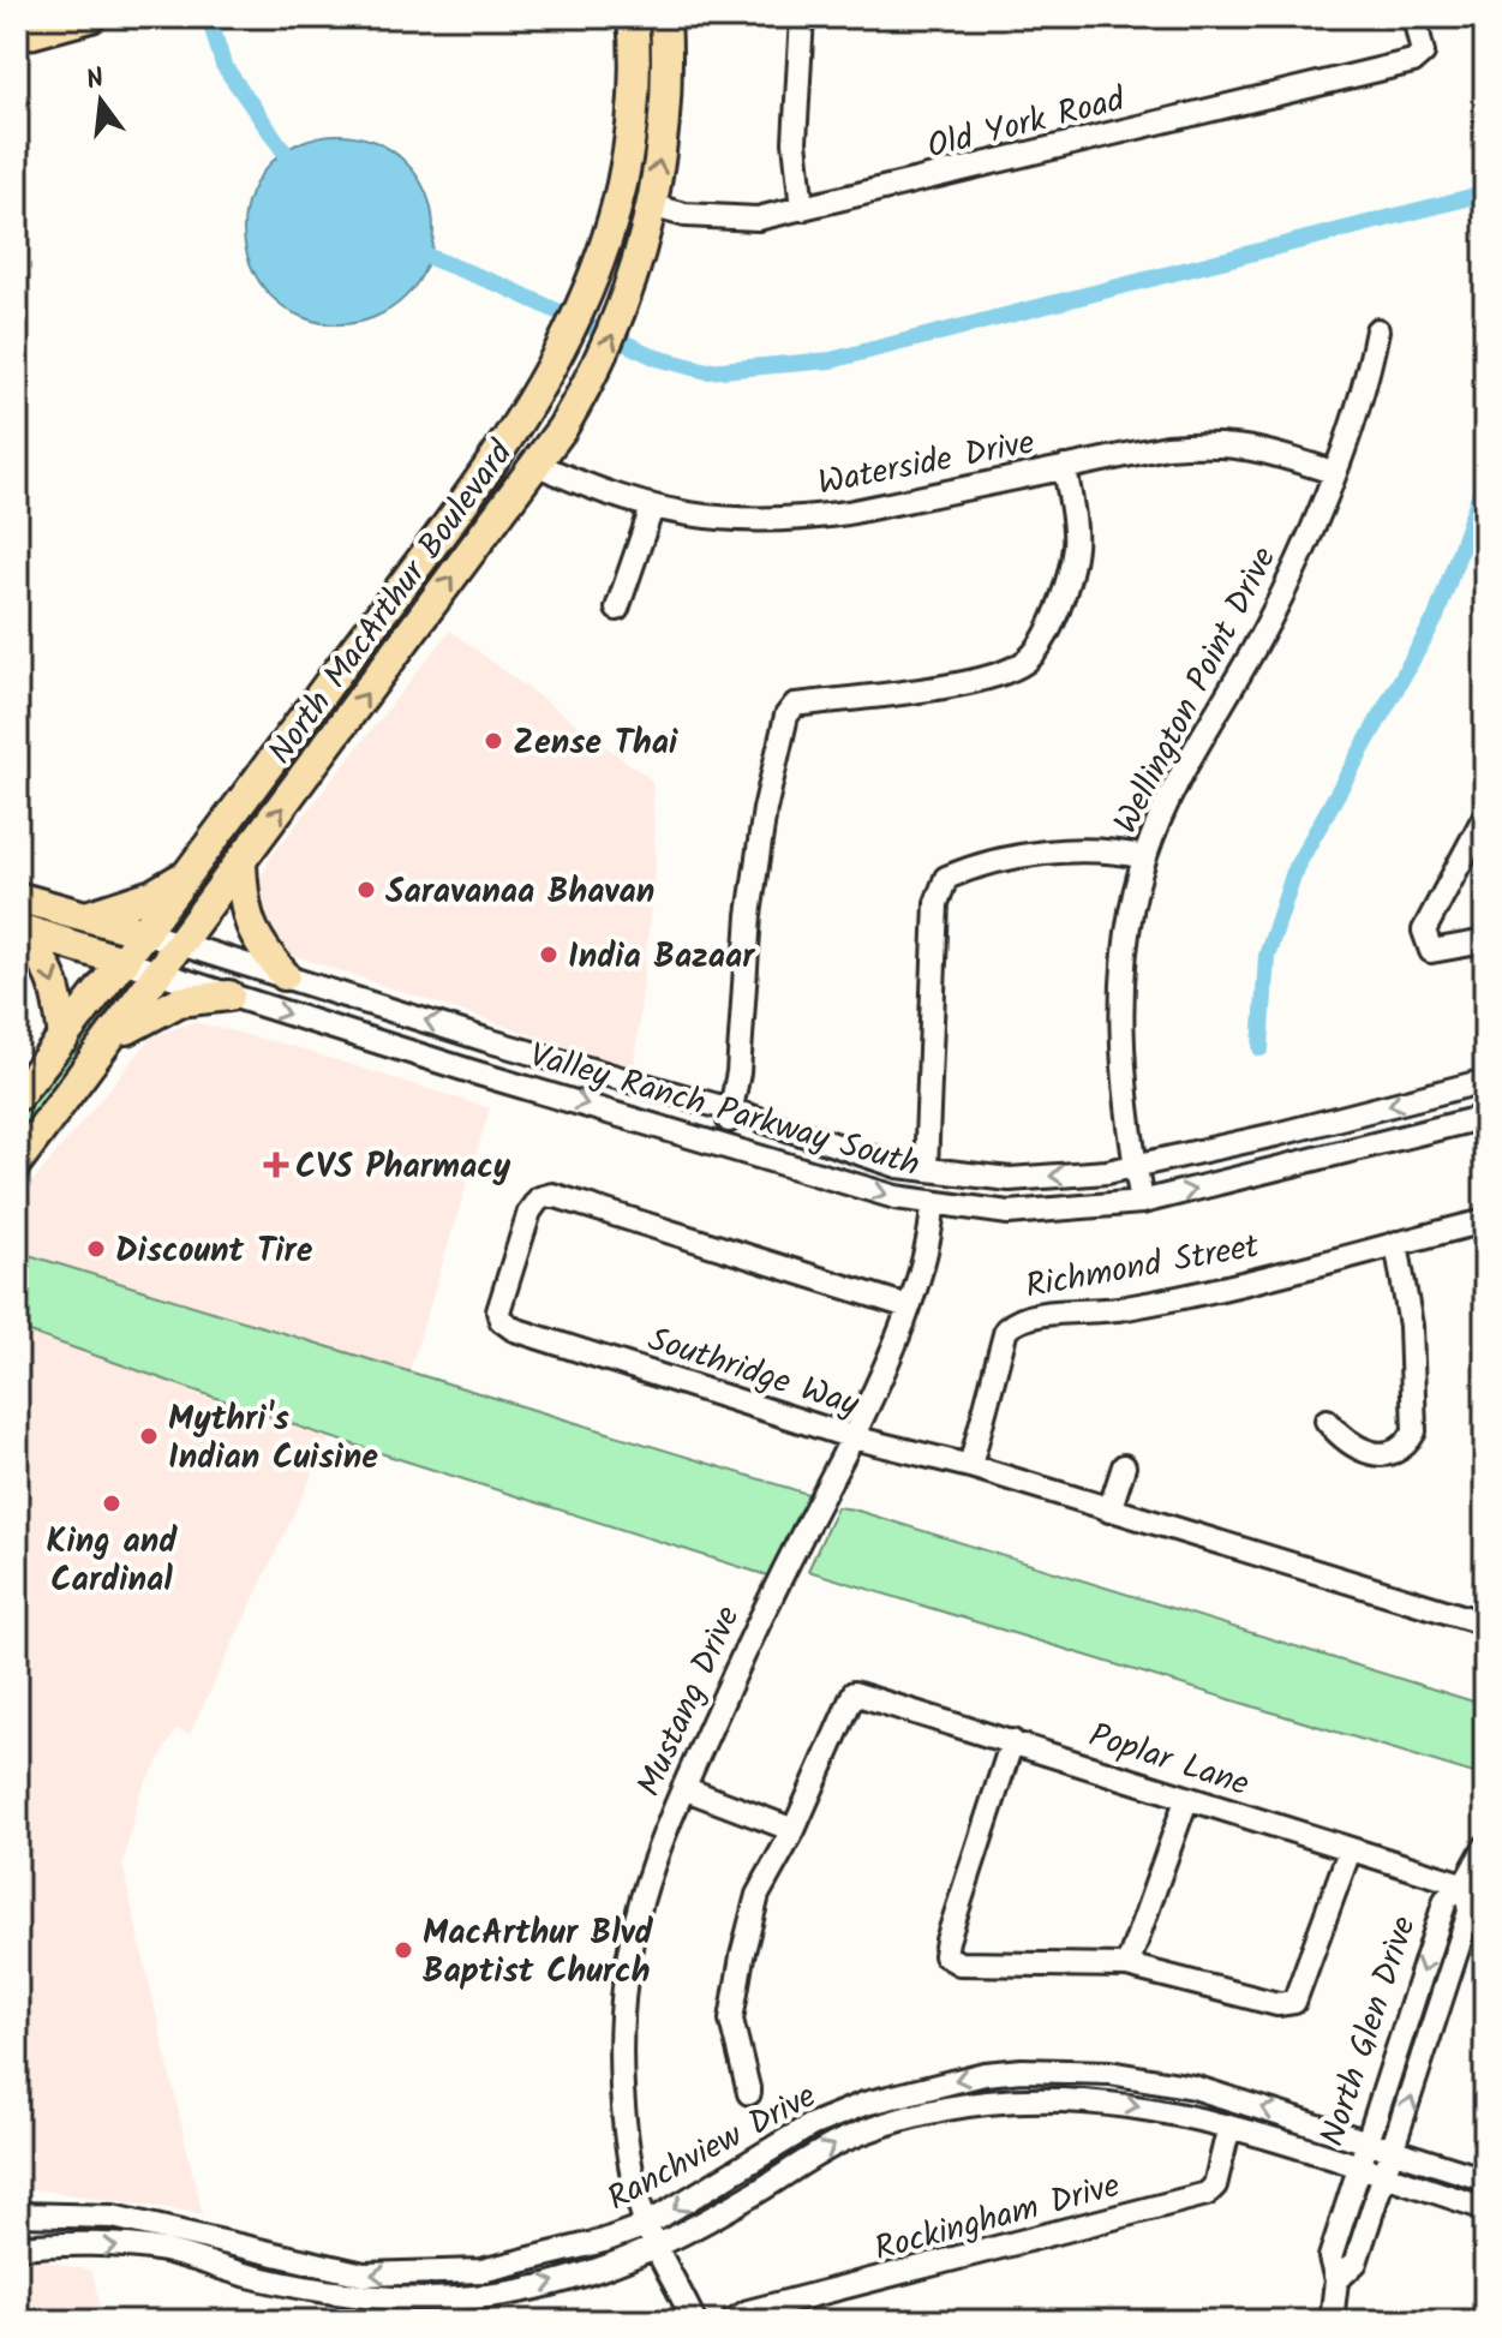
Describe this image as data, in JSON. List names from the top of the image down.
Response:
{
  "streets": {
    "main road": ["North MacArthur Boulevard"],
    "street": [
      "Old York Road",
      "Waterside Drive",
      "Wellington Point Drive",
      "Valley Ranch Parkway South",
      "Richmond Street",
      "Southridge Way",
      "Mustang Drive",
      "Poplar Lane",
      "North Glen Drive",
      "Ranchview Drive",
      "Rockingham Drive"
    ]
  },
  "crossings": [
    ["Old York Road", "North MacArthur Boulevard"],
    ["Waterside Drive", "North MacArthur Boulevard"],
    ["Waterside Drive", "Wellington Point Drive"],
    ["North MacArthur Boulevard", "Valley Ranch Parkway South"],
    ["Wellington Point Drive", "Valley Ranch Parkway South"],
    ["Valley Ranch Parkway South", "Mustang Drive"],
    ["Richmond Street", "Southridge Way"],
    ["Southridge Way", "Mustang Drive"],
    ["Mustang Drive", "Ranchview Drive"],
    ["Poplar Lane", "North Glen Drive"],
    ["North Glen Drive", "Ranchview Drive"],
    ["Ranchview Drive", "Rockingham Drive"]
  ],
  "places": {
    "other": [
      "Zense Thai",
      "Saravanaa Bhavan",
      "India Bazaar",
      "Discount Tire",
      "Mythri's Indian Cuisine",
      "King and Cardinal",
      "MacArthur Blvd Baptist Church"
    ],
    "health": ["CVS Pharmacy"]
  },
  "north": "top"
}
